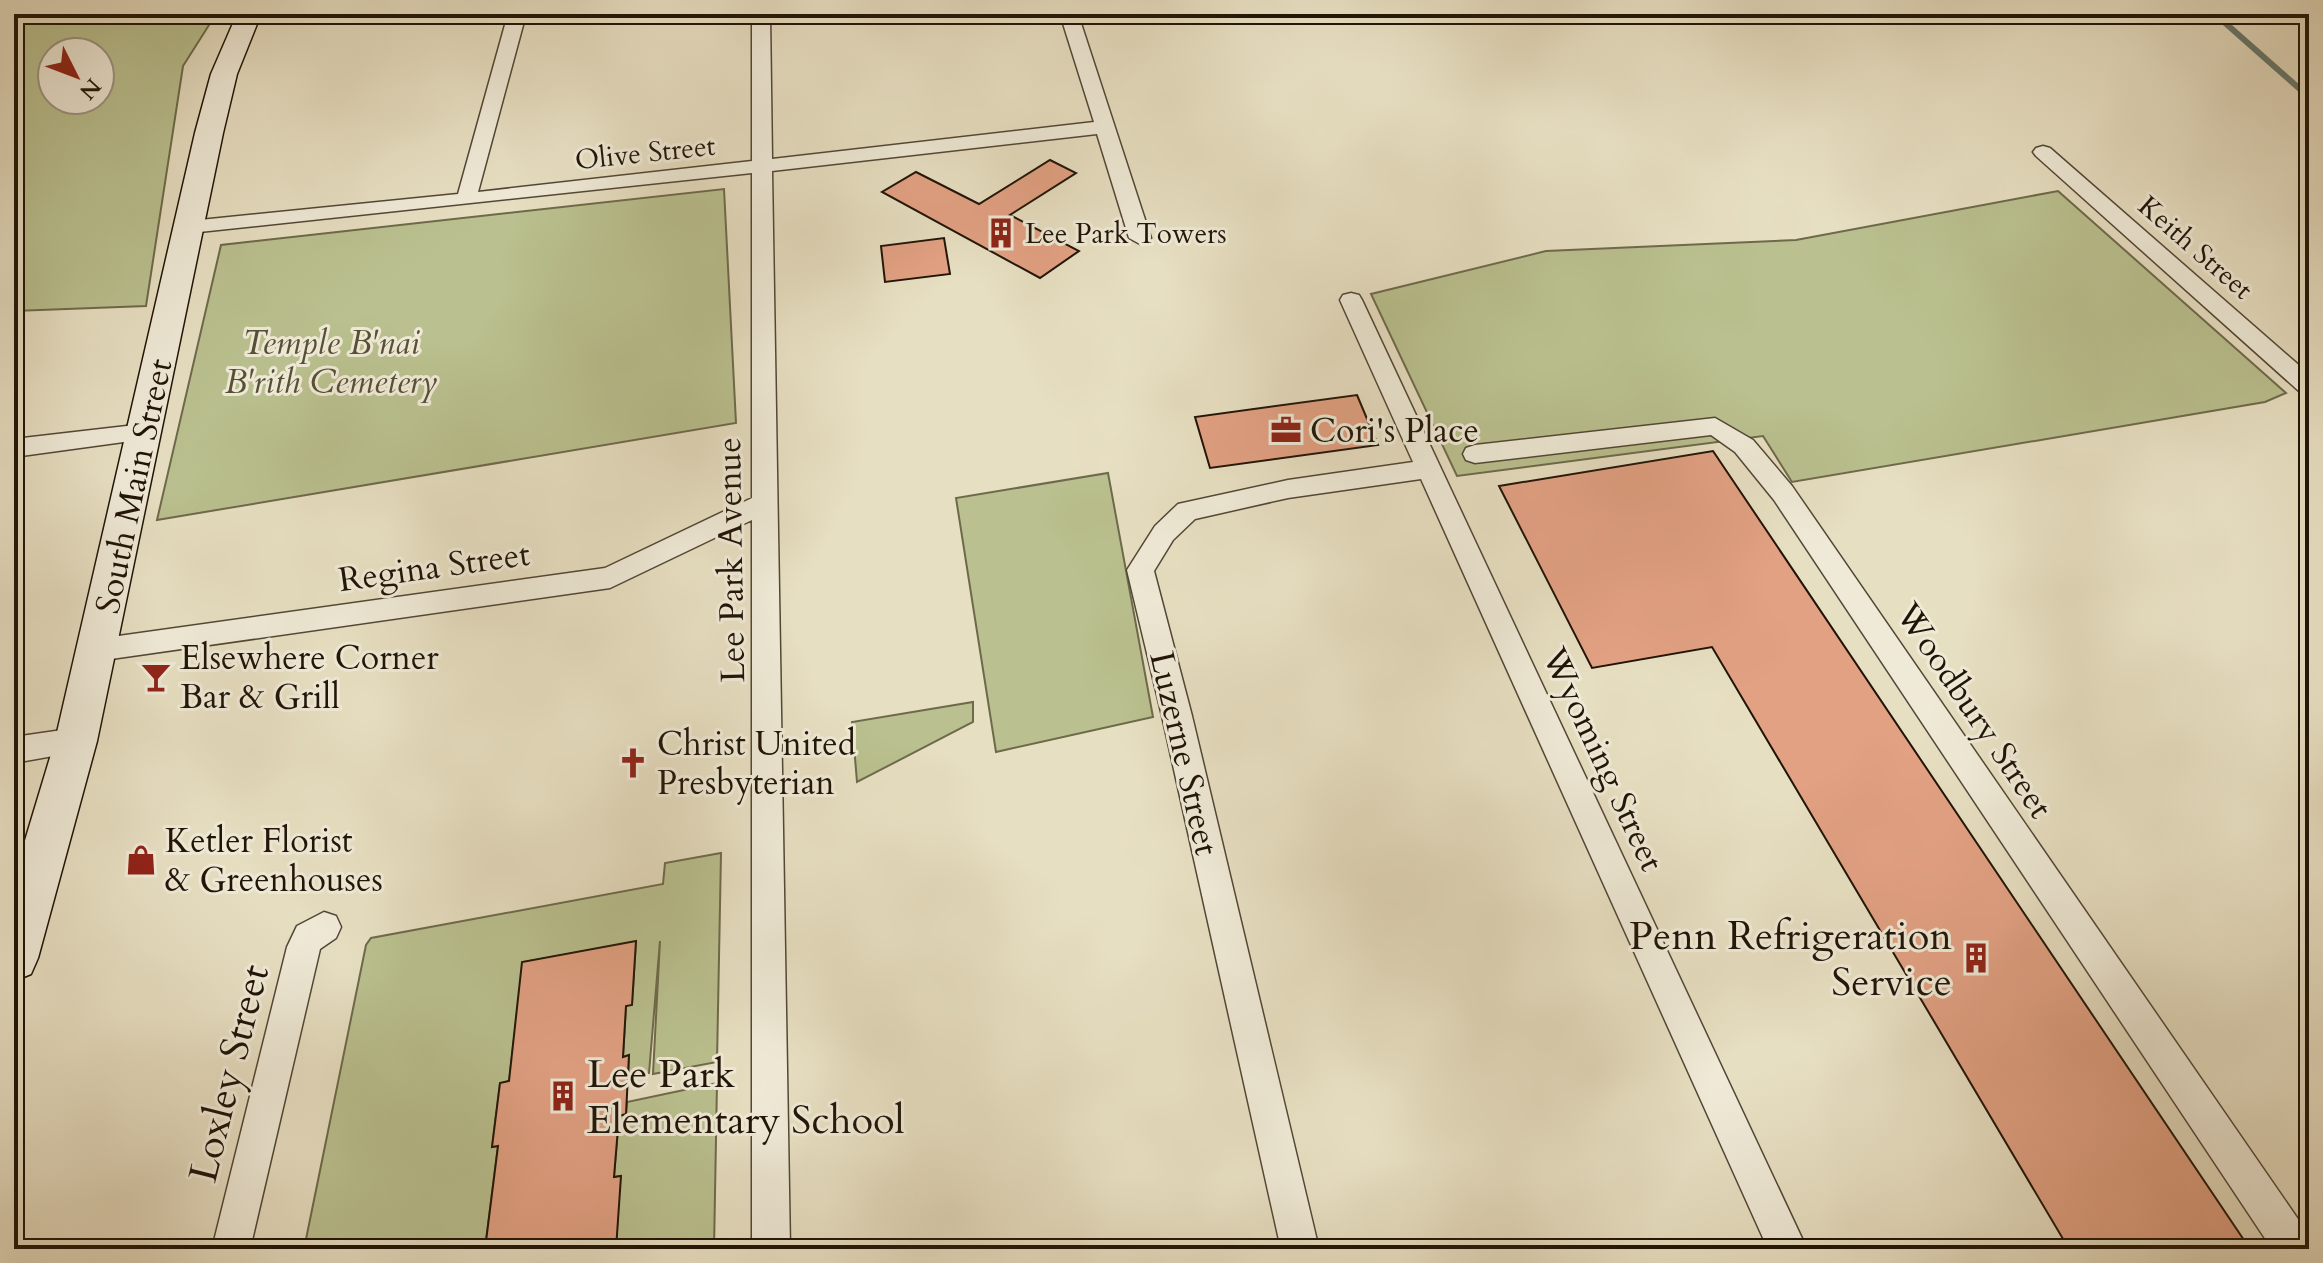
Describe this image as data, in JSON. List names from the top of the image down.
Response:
{
  "streets": {
    "main road": ["South Main Street"],
    "street": [
      "Olive Street",
      "Keith Street",
      "Lee Park Avenue",
      "Regina Street",
      "Woodbury Street",
      "Luzerne Street",
      "Wyoming Street",
      "Loxley Street"
    ]
  },
  "crossings": [
    ["Olive Street", "South Main Street"],
    ["Olive Street", "Lee Park Avenue"],
    ["South Main Street", "Regina Street"],
    ["Lee Park Avenue", "Regina Street"],
    ["Luzerne Street", "Wyoming Street"]
  ],
  "parks": ["Temple B'nai B'rith Cemetery"],
  "places": {
    "building": ["Lee Park Towers", "Penn Refrigeration Service", "Lee Park Elementary School"],
    "office": ["Cori's Place"],
    "bar": ["Elsewhere Corner Bar & Grill"],
    "church": ["Christ United Presbyterian"],
    "shop": ["Ketler Florist & Greenhouses"]
  },
  "north": "bottom right"
}
